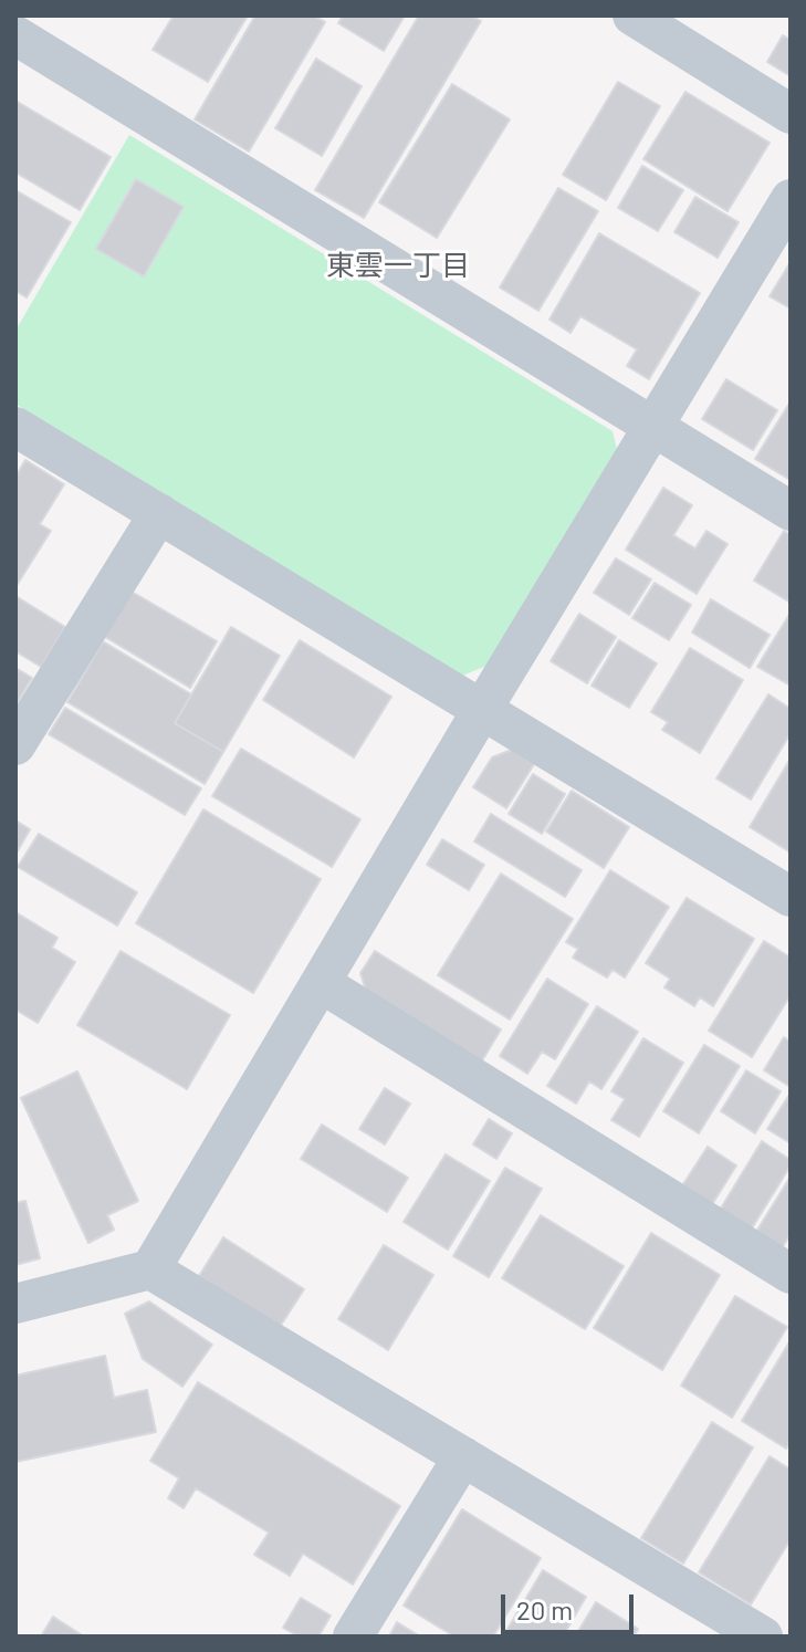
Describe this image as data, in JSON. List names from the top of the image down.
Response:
{
  "districts": ["東雲一丁目"],
  "scale_bar": "20 m"
}
